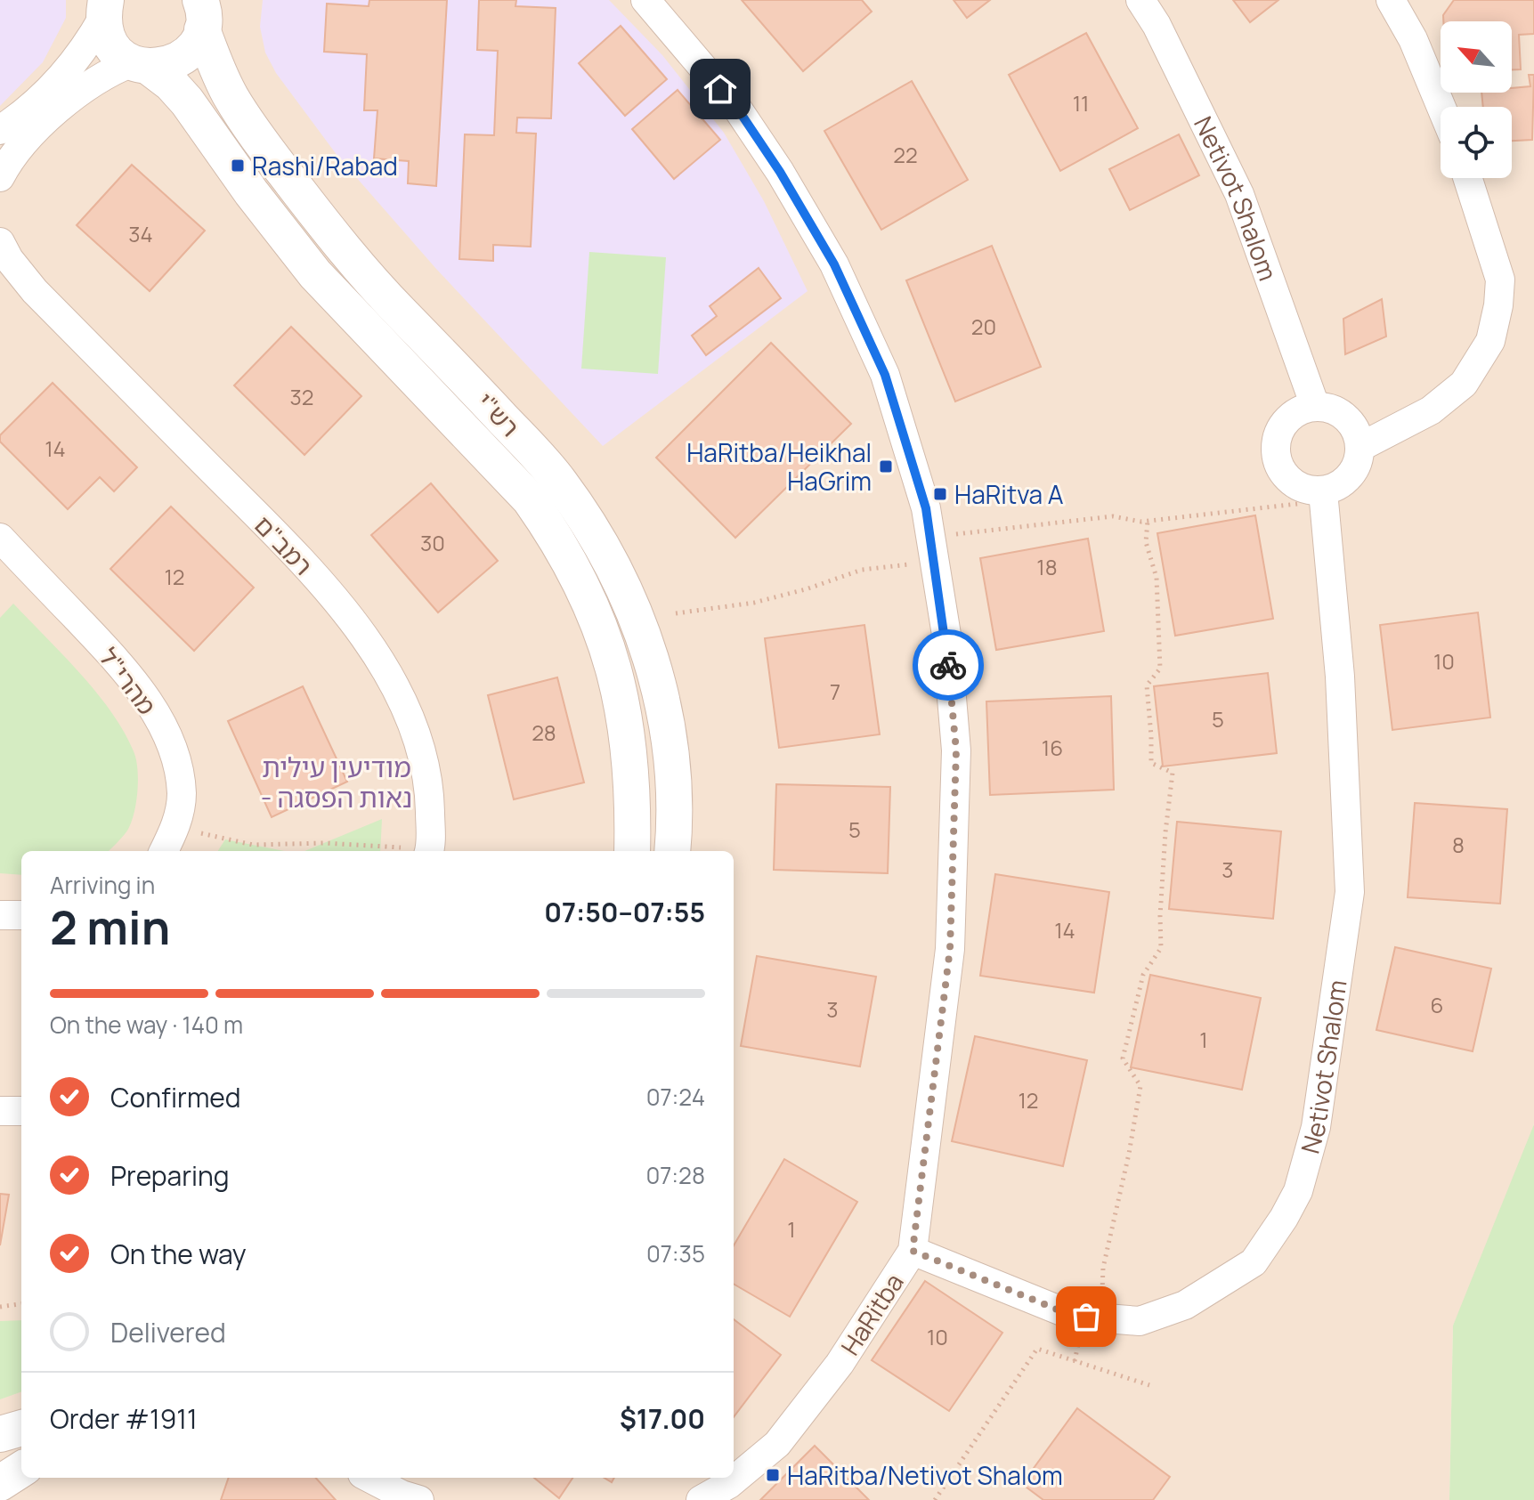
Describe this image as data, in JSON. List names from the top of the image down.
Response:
{
  "streets": {
    "street": [
      "Netivot Shalom",
      "רש\"י",
      "רמב\"ם",
      "מהרי\"ל",
      "HaRitba"
    ]
  },
  "crossings": [
    ["Netivot Shalom", "HaRitba"]
  ],
  "districts": ["מודיעין עילית - נאות הפסגה"],
  "places": {
    "transit": [
      "Rashi/Rabad",
      "HaRitba/Heikhal HaGrim",
      "HaRitva A",
      "HaRitba/Netivot Shalom"
    ]
  },
  "house_numbers": [
    "11",
    "22",
    "34",
    "20",
    "32",
    "14",
    "30",
    "18",
    "12",
    "10",
    "7",
    "5",
    "28",
    "16",
    "5",
    "8",
    "3",
    "14",
    "6",
    "3",
    "1",
    "12",
    "1",
    "10"
  ],
  "north": "top left",
  "page": {
    "heading": ["2 min", "Arriving in", "07:50–07:55"],
    "panel": ["Order #1911", "$17.00"],
    "bar": "On the way · 140 m",
    "list": [
      ["Confirmed", "07:24"],
      ["Preparing", "07:28"],
      ["On the way", "07:35"],
      "Delivered"
    ]
  }
}
